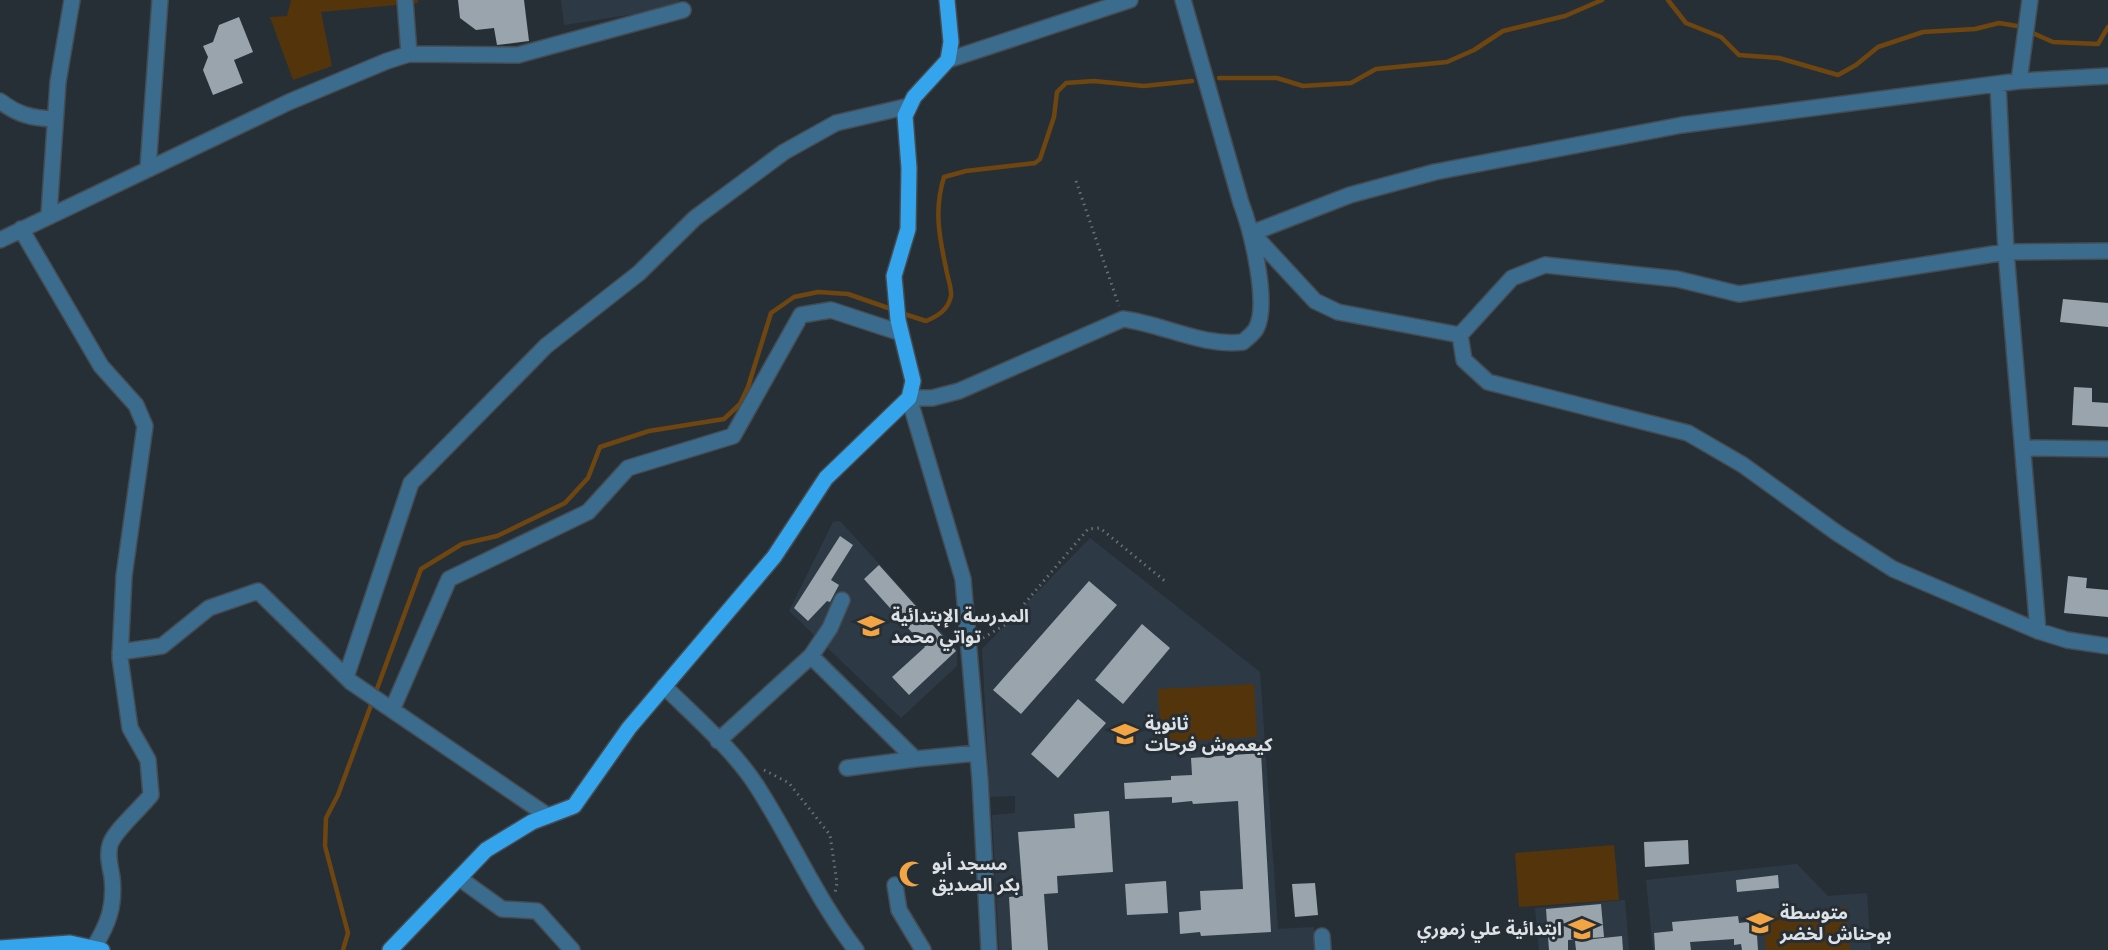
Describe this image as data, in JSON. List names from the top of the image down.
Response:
{
  "places": {
    "school or university": [
      "المدرسة الإبتدائية تواتي محمد",
      "ثانوية كيعموش فرحات",
      "متوسطة بوحناش لخضر",
      "ابتدائية علي زموري"
    ],
    "mosque": ["مسجد أبو بكر الصديق"]
  }
}
